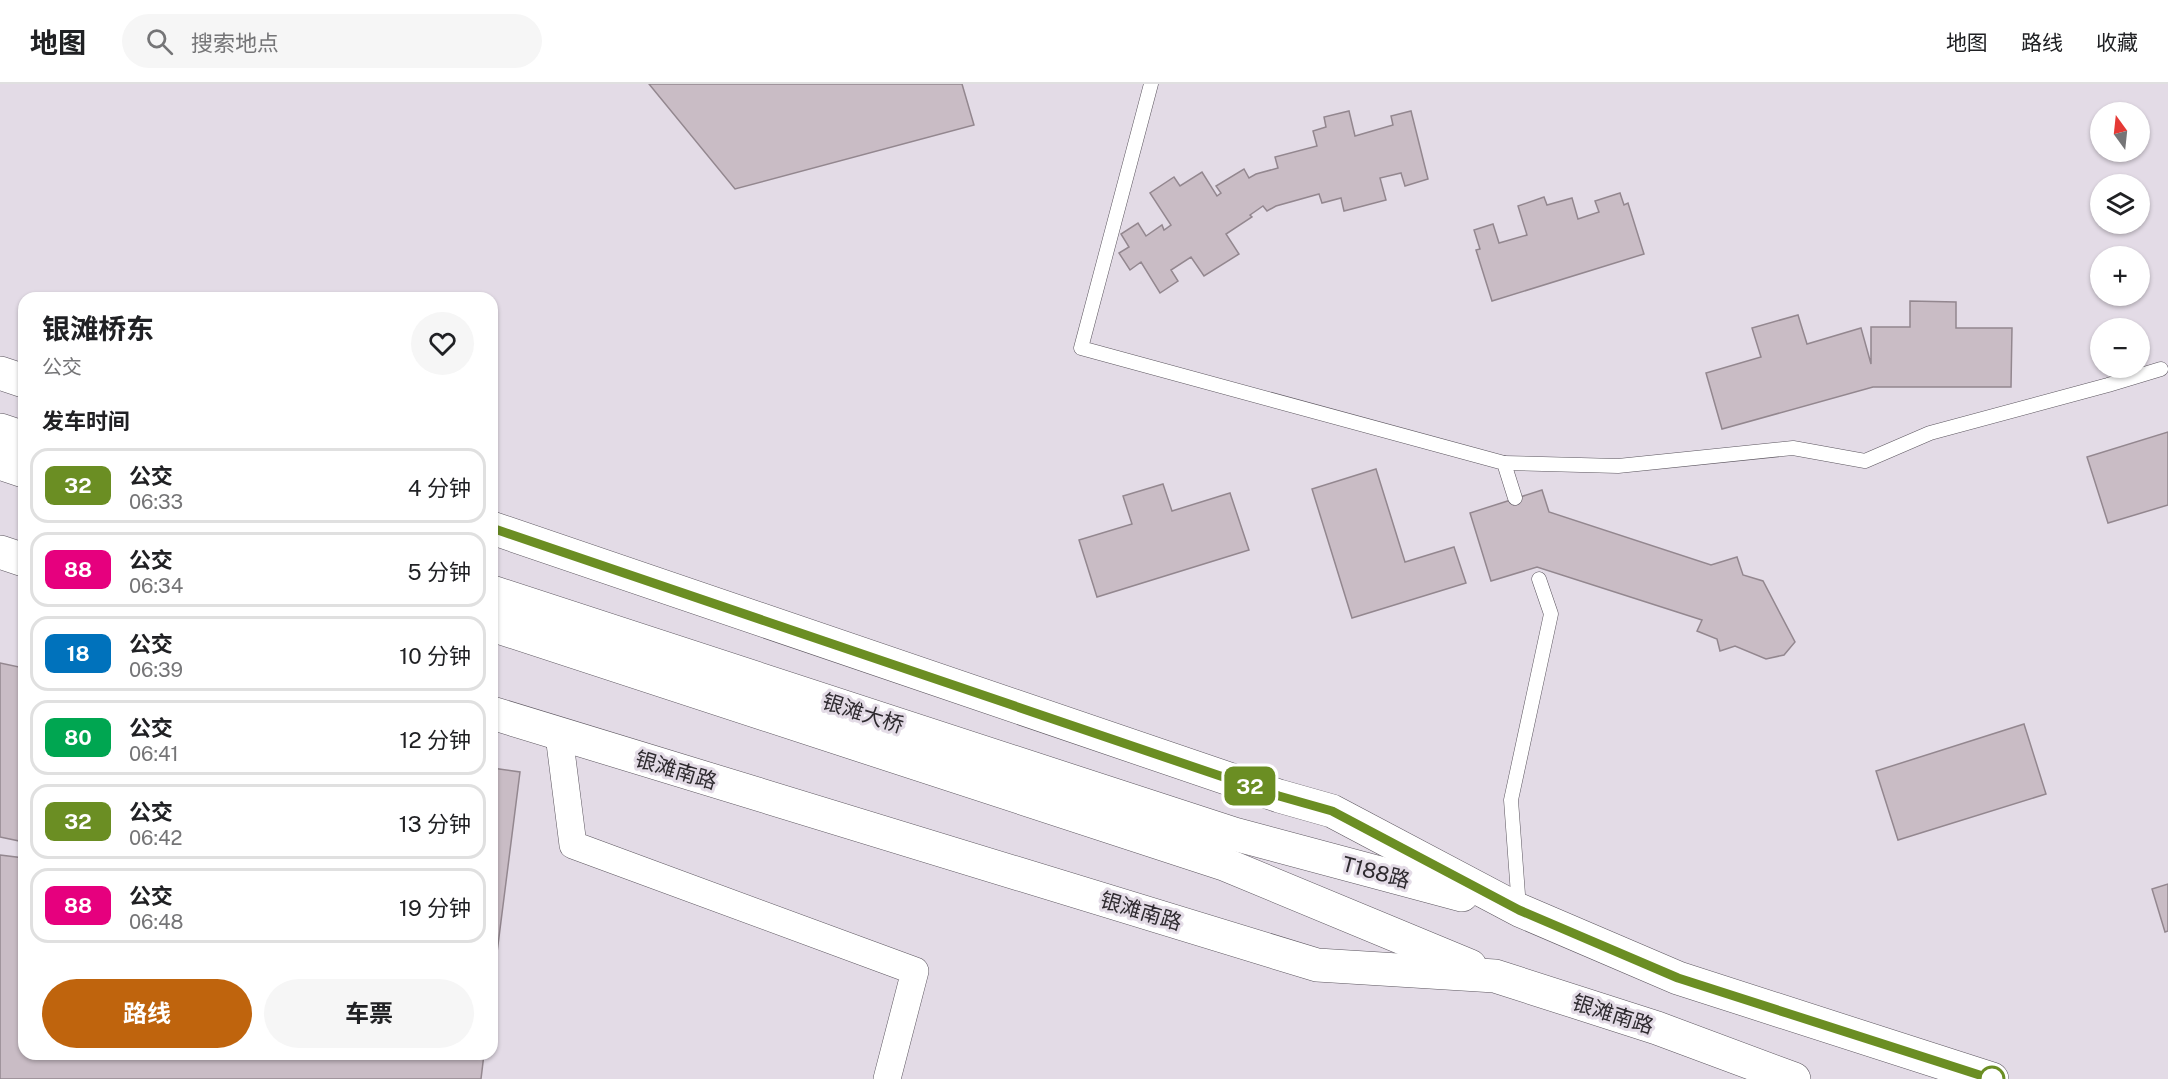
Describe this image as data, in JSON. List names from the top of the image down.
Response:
{
  "streets": {
    "main road": ["银滩大桥", "银滩南路", "T188路"]
  },
  "crossings": [
    ["银滩大桥", "T188路"]
  ],
  "lines": ["bus line 32"],
  "north": "top",
  "page": {
    "header": "地图",
    "search": "搜索地点",
    "nav": ["地图", "路线", "收藏"],
    "on_map": "32",
    "map_buttons": ["+", "−"],
    "heading": [
      ["银滩桥东", "公交"],
      "发车时间"
    ],
    "list": [
      {
        "mark": "32",
        "name": "公交",
        "note": "06:33",
        "value": "4 分钟"
      },
      {
        "mark": "88",
        "name": "公交",
        "note": "06:34",
        "value": "5 分钟"
      },
      {
        "mark": "18",
        "name": "公交",
        "note": "06:39",
        "value": "10 分钟"
      },
      {
        "mark": "80",
        "name": "公交",
        "note": "06:41",
        "value": "12 分钟"
      },
      {
        "mark": "32",
        "name": "公交",
        "note": "06:42",
        "value": "13 分钟"
      },
      {
        "mark": "88",
        "name": "公交",
        "note": "06:48",
        "value": "19 分钟"
      }
    ],
    "buttons": ["路线", "车票"]
  }
}
